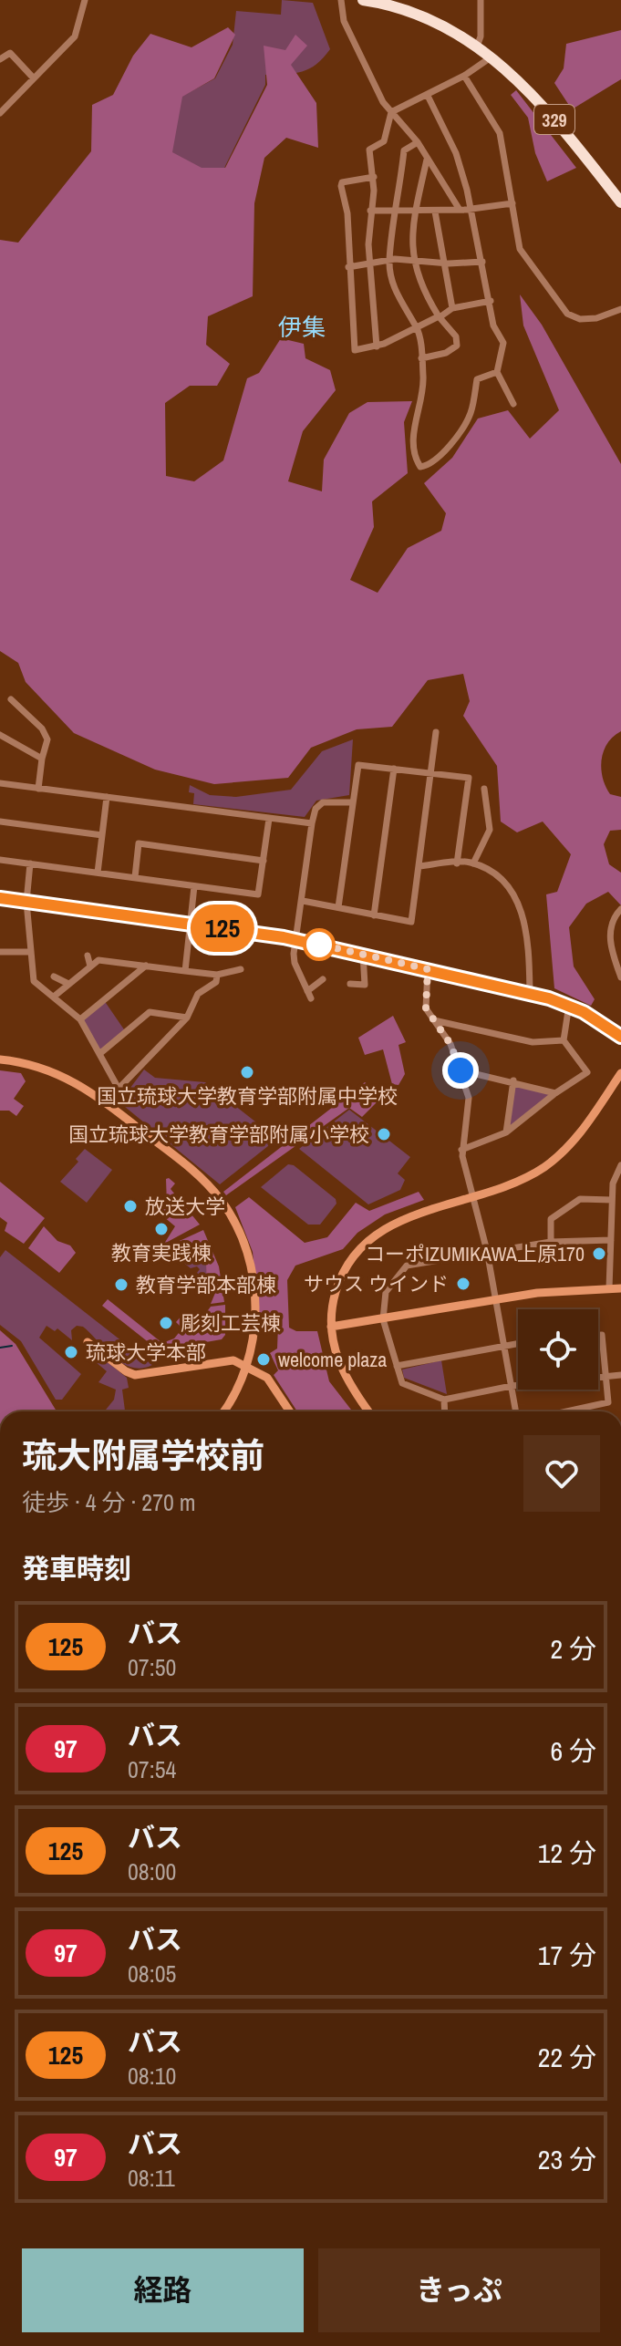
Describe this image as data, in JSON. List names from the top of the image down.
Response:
{
  "streets": {
    "highway": ["329"]
  },
  "districts": ["伊集"],
  "places": [
    "国立琉球大学教育学部附属中学校",
    "国立琉球大学教育学部附属小学校",
    "放送大学",
    "教育実践棟",
    "コーポIZUMIKAWA上原170",
    "サウス ウインド",
    "教育学部本部棟",
    "彫刻工芸棟",
    "琉球大学本部",
    "welcome plaza"
  ],
  "lines": ["bus line 125"],
  "page": {
    "on_map": "125",
    "heading": [
      ["琉大附属学校前", "徒歩 · 4 分 · 270 m"],
      "発車時刻"
    ],
    "list": [
      {
        "mark": "125",
        "name": "バス",
        "note": "07:50",
        "value": "2 分"
      },
      {
        "mark": "97",
        "name": "バス",
        "note": "07:54",
        "value": "6 分"
      },
      {
        "mark": "125",
        "name": "バス",
        "note": "08:00",
        "value": "12 分"
      },
      {
        "mark": "97",
        "name": "バス",
        "note": "08:05",
        "value": "17 分"
      },
      {
        "mark": "125",
        "name": "バス",
        "note": "08:10",
        "value": "22 分"
      },
      {
        "mark": "97",
        "name": "バス",
        "note": "08:11",
        "value": "23 分"
      }
    ],
    "buttons": ["経路", "きっぷ"]
  }
}
